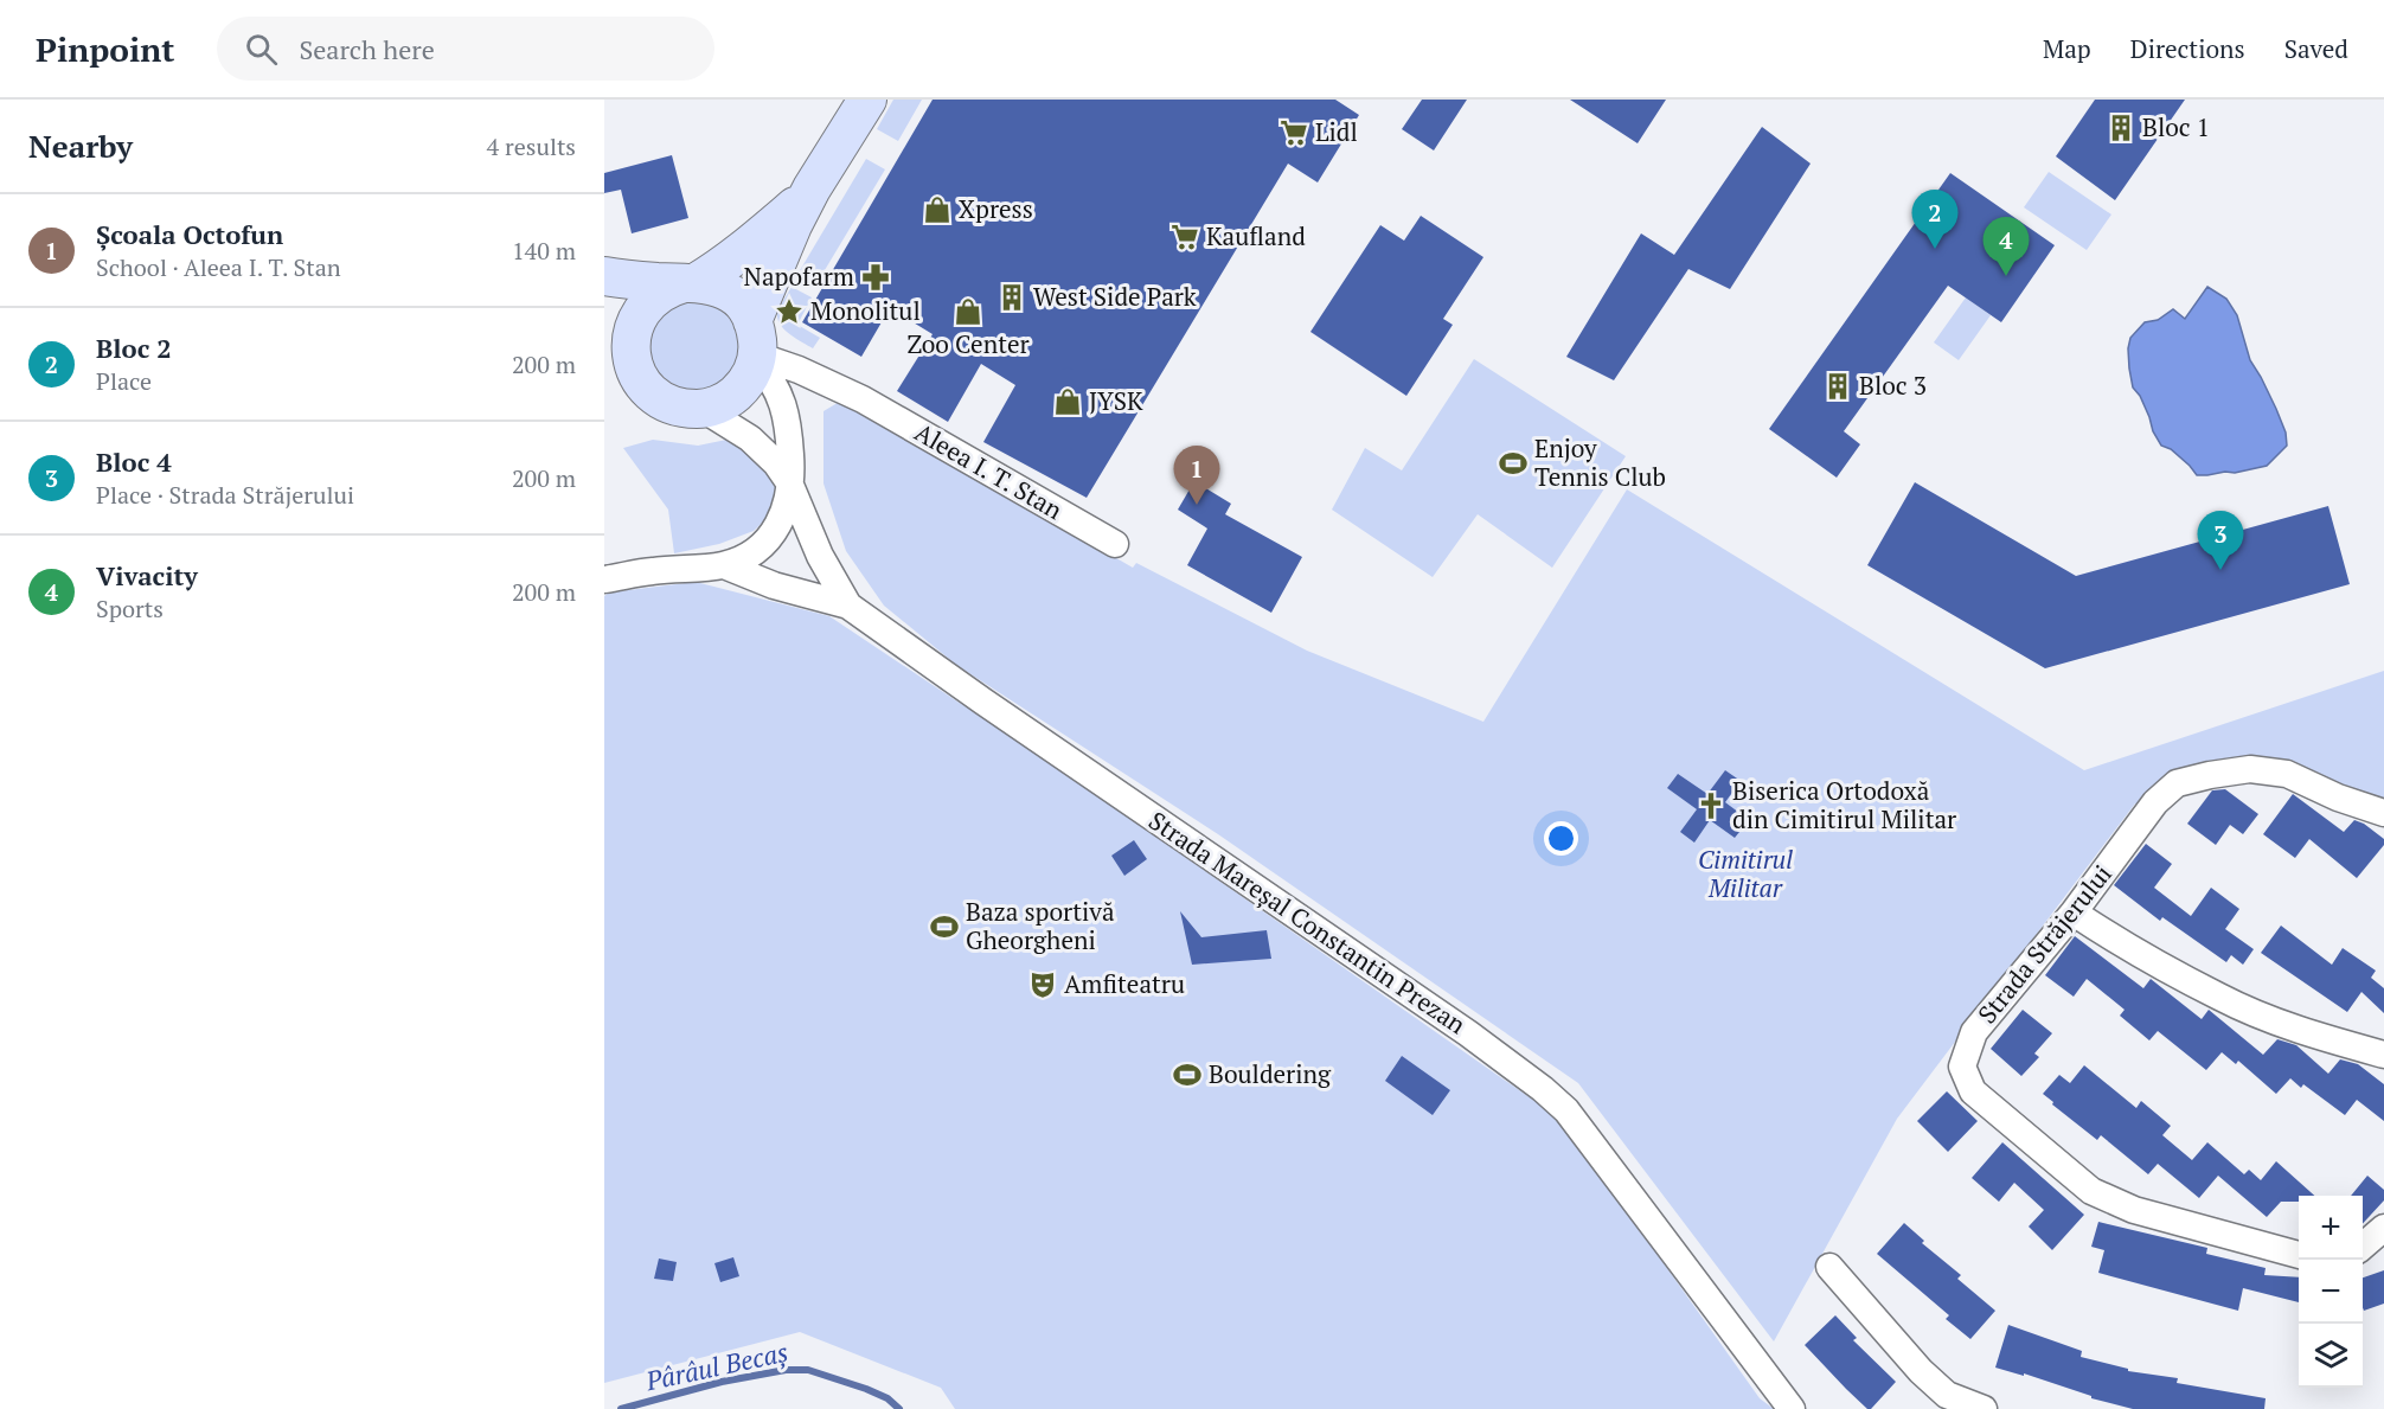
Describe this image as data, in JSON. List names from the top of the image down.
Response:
{
  "streets": {
    "street": ["Aleea I. T. Stan", "Strada Mareșal Constantin Prezan", "Strada Străjerului"]
  },
  "crossings": [
    ["Aleea I. T. Stan", "Strada Mareșal Constantin Prezan"]
  ],
  "water": ["Pârâul Becaș"],
  "parks": ["Cimitirul Militar"],
  "places": {
    "building": ["Bloc 1", "West Side Park", "Bloc 3"],
    "supermarket": ["Lidl", "Kaufland"],
    "shop": ["Xpress", "Zoo Center", "JYSK"],
    "pharmacy": ["Napofarm"],
    "place": ["Monolitul"],
    "sports": ["Enjoy Tennis Club", "Baza sportivă Gheorgheni", "Bouldering"],
    "church": ["Biserica Ortodoxă din Cimitirul Militar"],
    "theatre": ["Amfiteatru"]
  },
  "page": {
    "header": "Pinpoint",
    "search": "Search here",
    "nav": ["Map", "Directions", "Saved"],
    "heading": ["Nearby", "4 results"],
    "pins": [
      "2",
      "4",
      "1",
      "3"
    ],
    "list": [
      {
        "mark": "1",
        "name": "Școala Octofun",
        "note": "School · Aleea I. T. Stan",
        "value": "140 m"
      },
      {
        "mark": "2",
        "name": "Bloc 2",
        "note": "Place",
        "value": "200 m"
      },
      {
        "mark": "3",
        "name": "Bloc 4",
        "note": "Place · Strada Străjerului",
        "value": "200 m"
      },
      {
        "mark": "4",
        "name": "Vivacity",
        "note": "Sports",
        "value": "200 m"
      }
    ],
    "map_buttons": ["+", "−"]
  }
}
